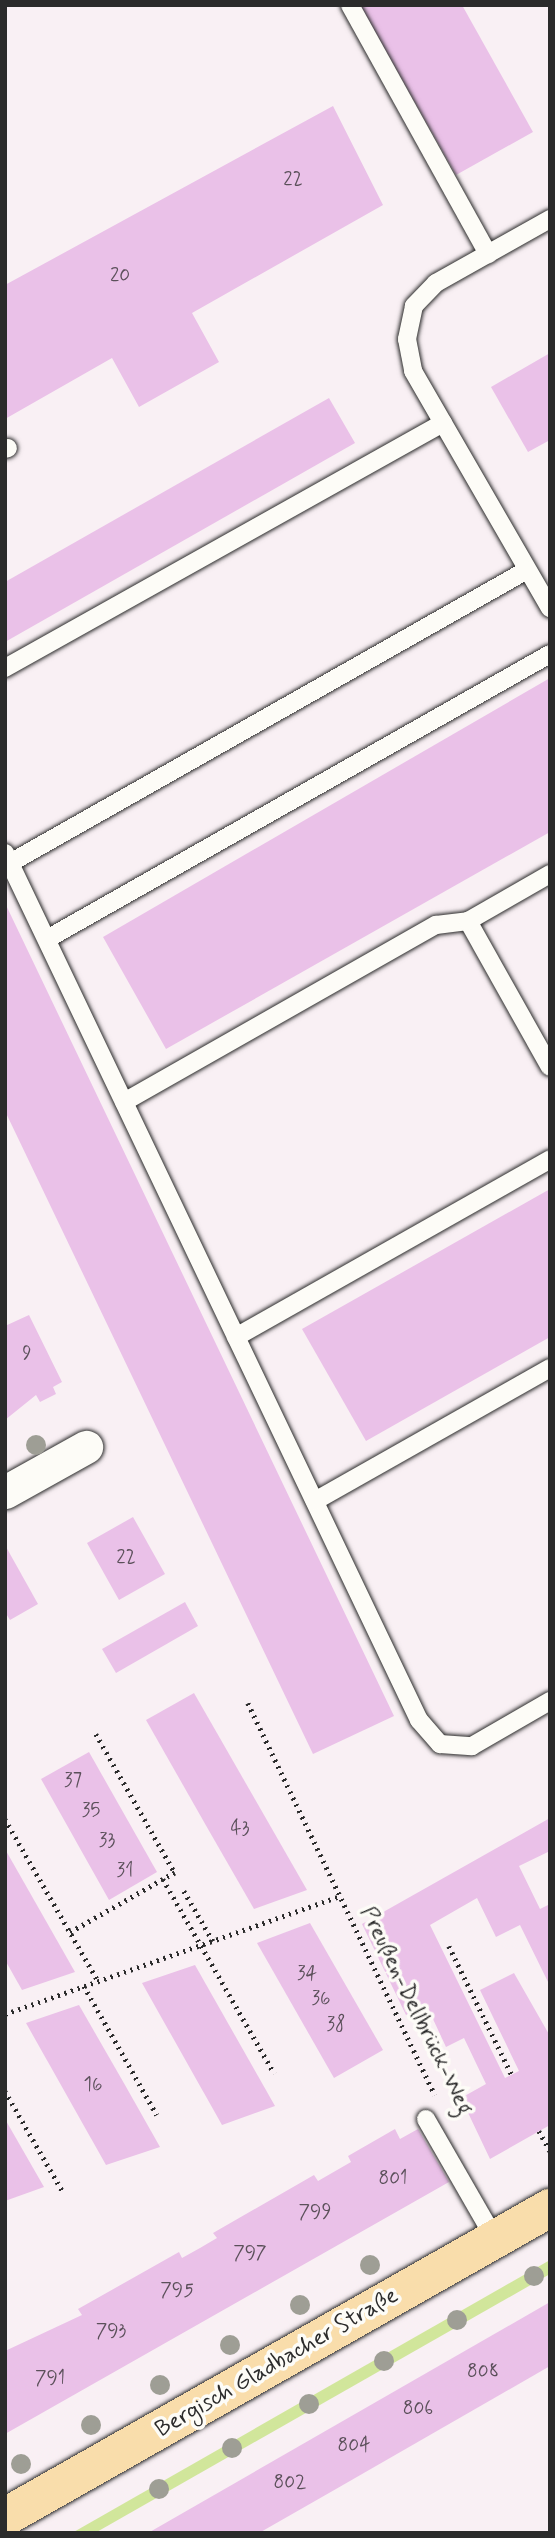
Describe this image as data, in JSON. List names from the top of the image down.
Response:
{
  "streets": {
    "main road": ["Bergisch Gladbacher Straße"],
    "path": ["Preußen-Dellbrück-Weg"]
  },
  "house_numbers": [
    "22",
    "20",
    "9",
    "22",
    "37",
    "35",
    "43",
    "33",
    "31",
    "34",
    "36",
    "38",
    "16",
    "801",
    "799",
    "797",
    "795",
    "793",
    "808",
    "791",
    "806",
    "804",
    "802"
  ]
}
